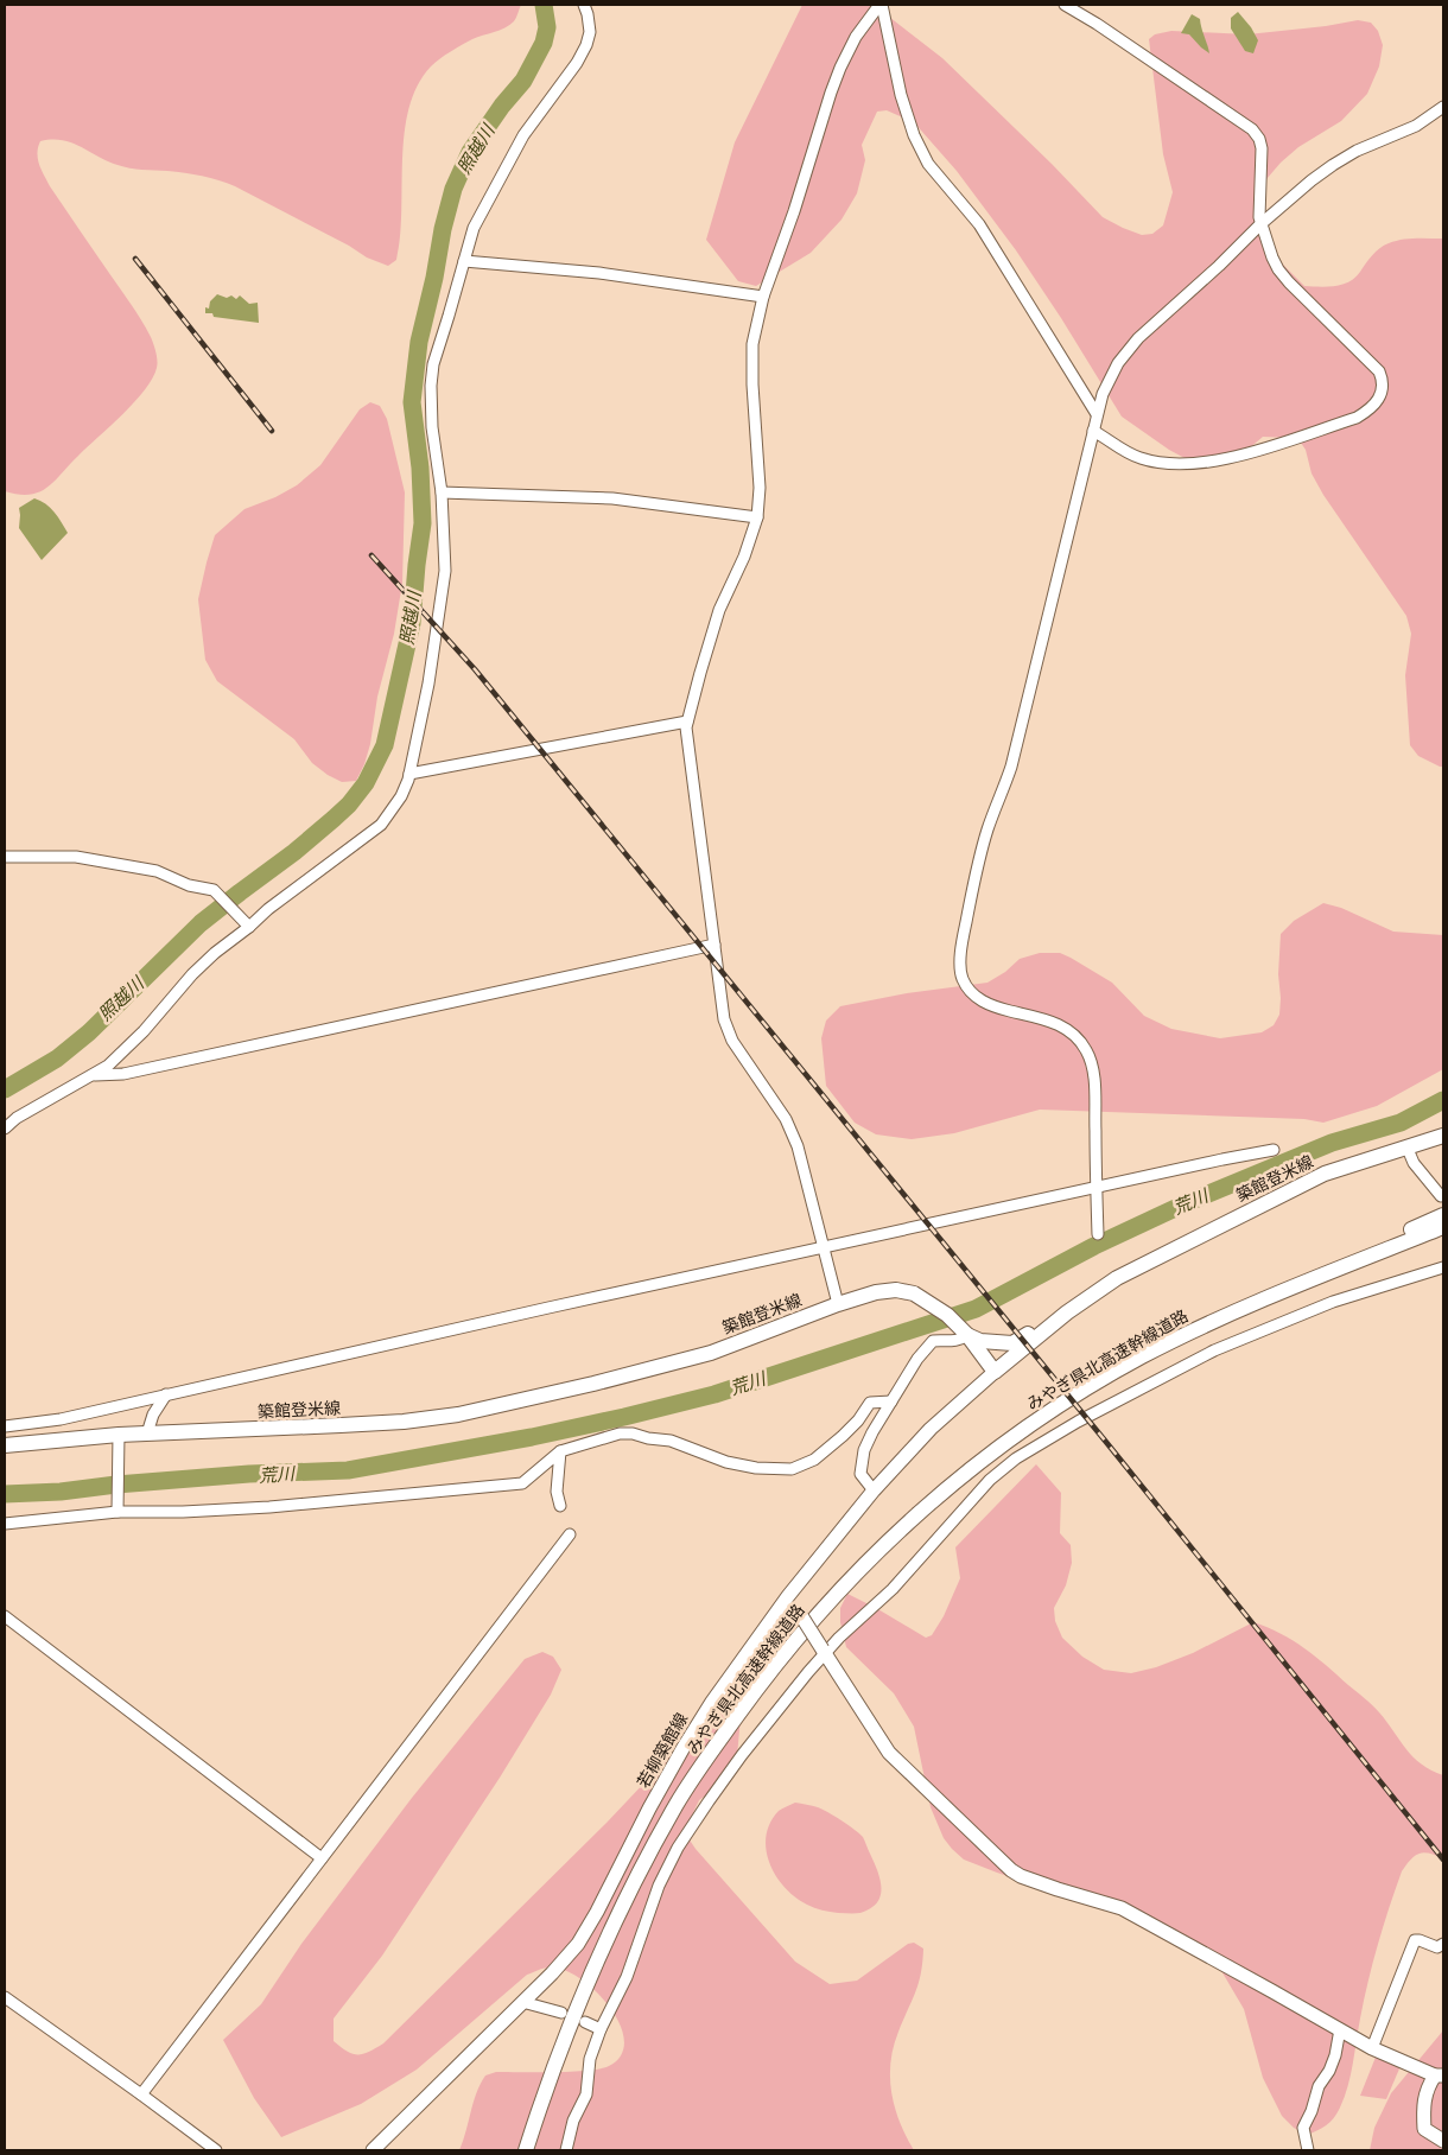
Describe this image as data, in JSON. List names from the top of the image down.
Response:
{
  "streets": {
    "main road": ["築館登米線", "みやぎ県北高速幹線道路", "若柳築館線"]
  },
  "crossings": [
    ["築館登米線", "若柳築館線"]
  ],
  "water": ["照越川", "荒川"]
}
